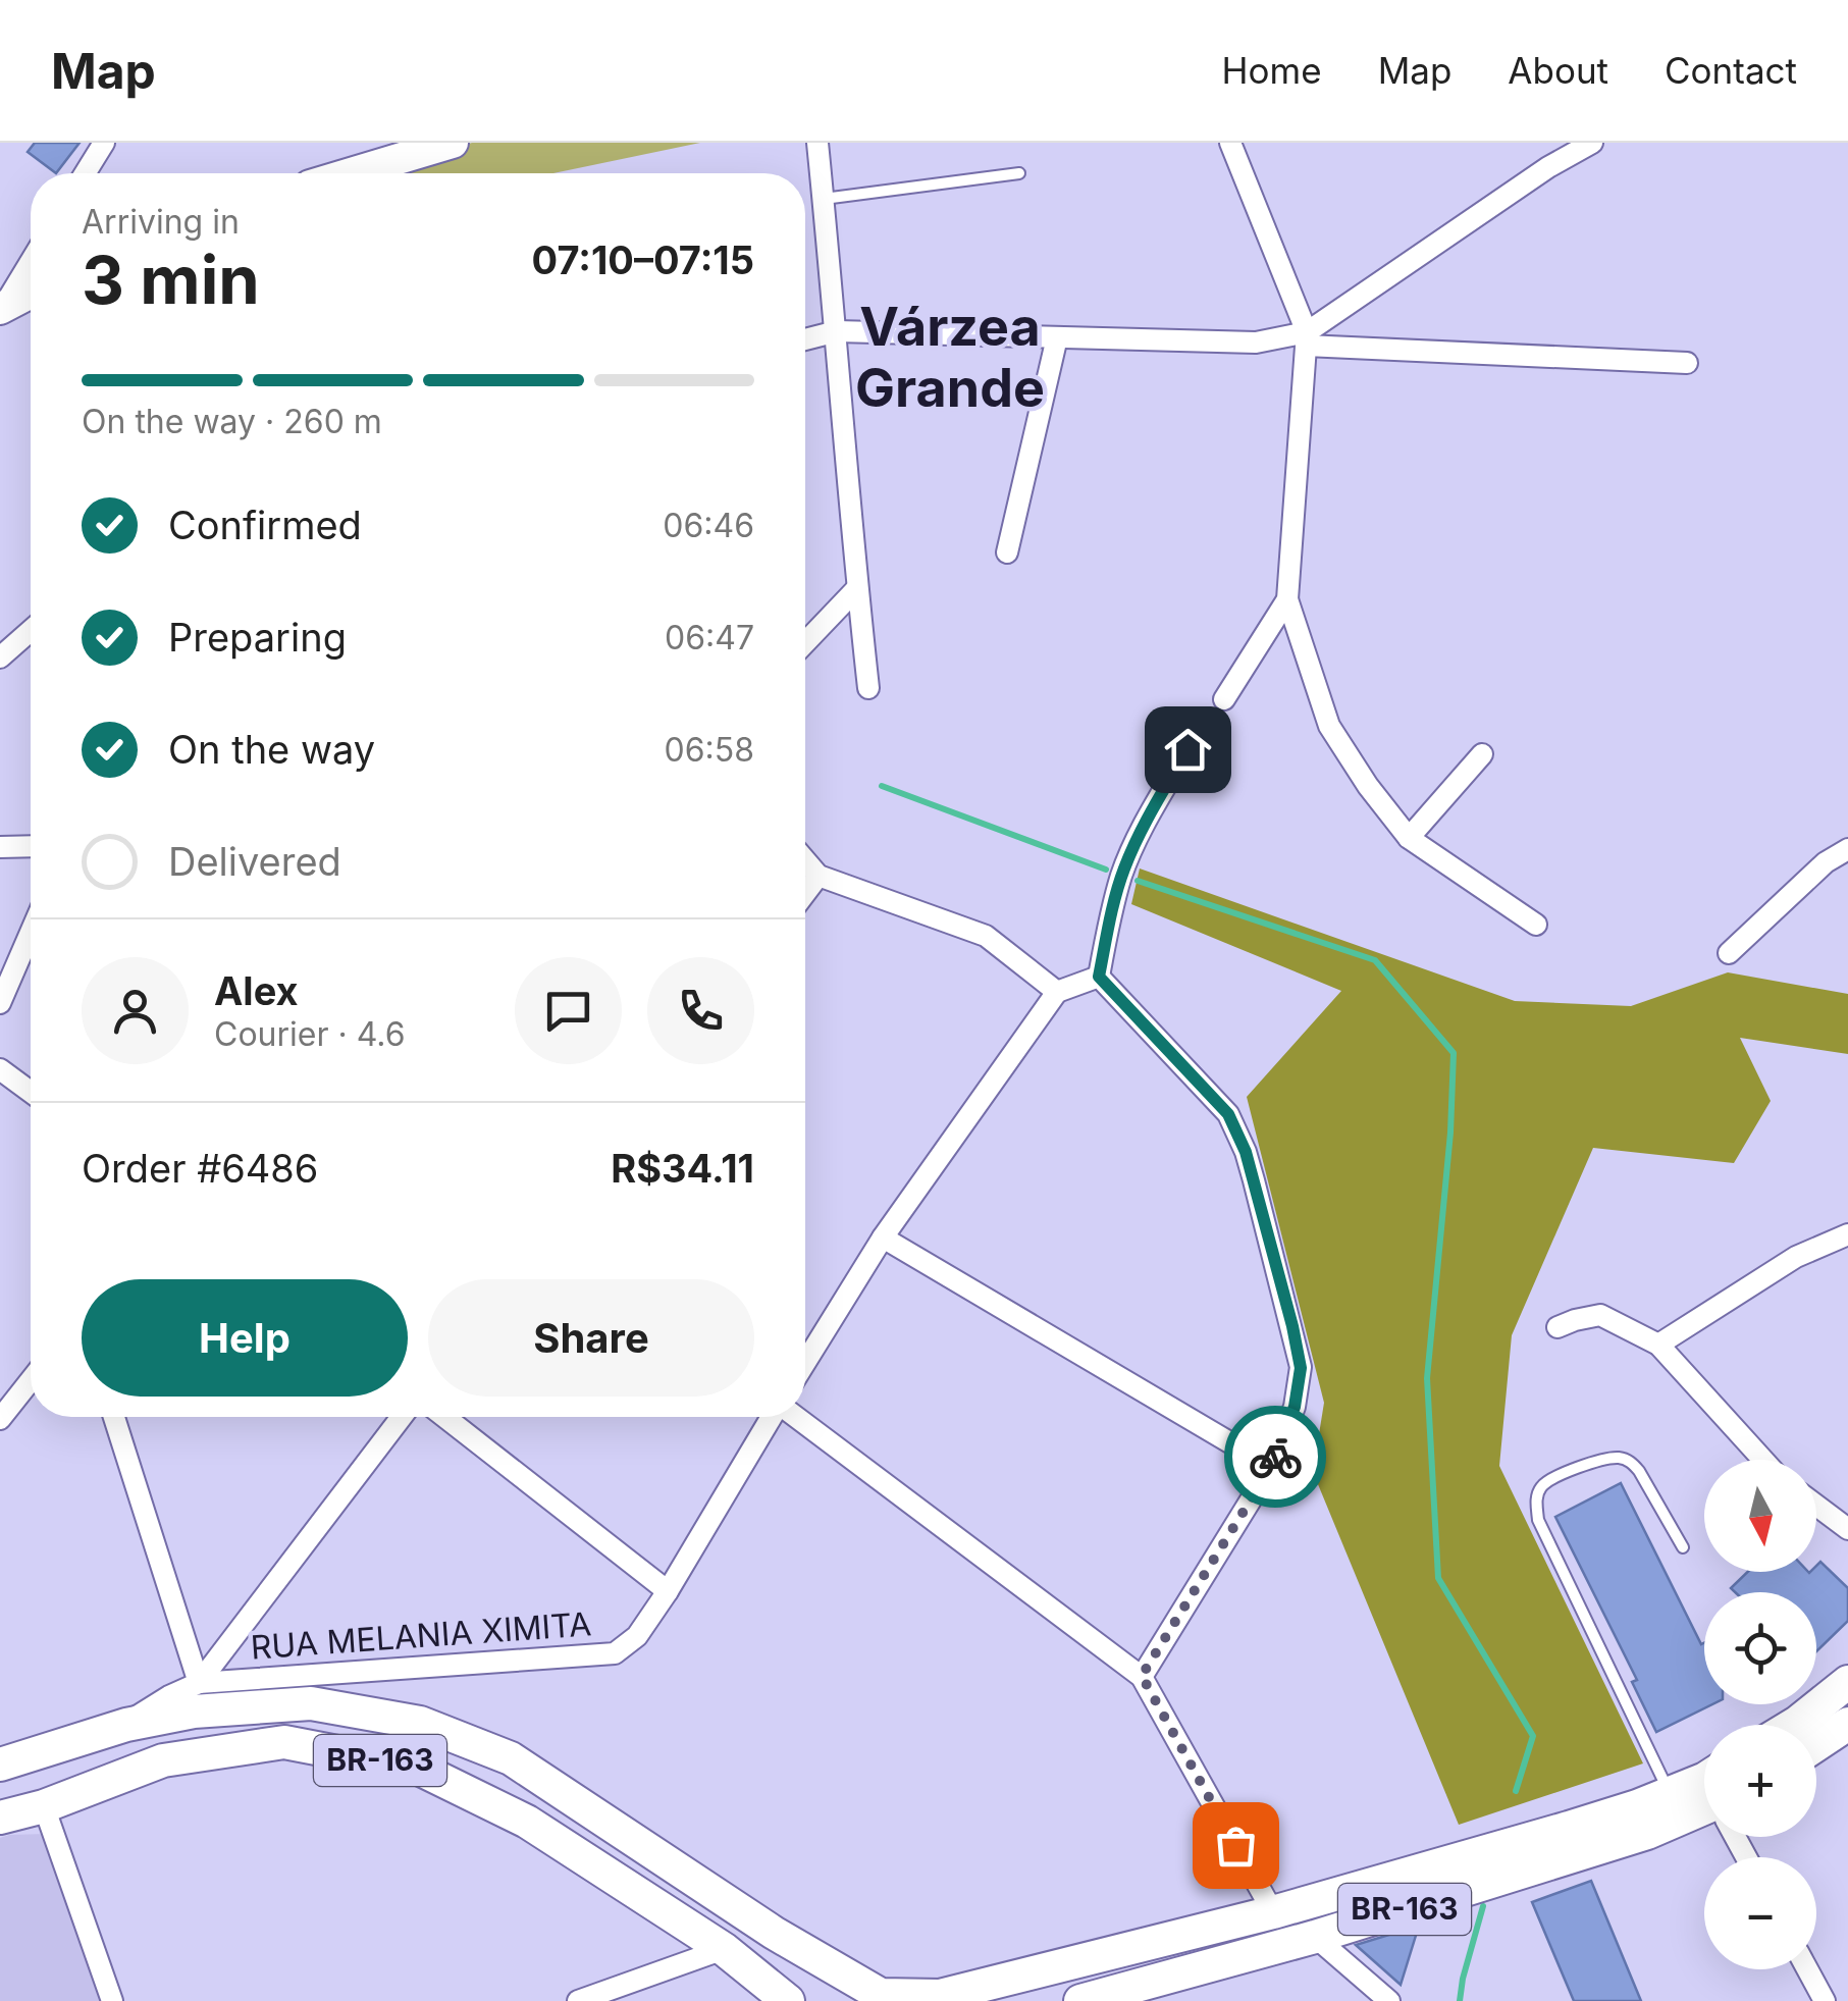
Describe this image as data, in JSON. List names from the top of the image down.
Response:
{
  "streets": {
    "main road": ["BR-163"],
    "street": ["RUA MELANIA XIMITA"]
  },
  "crossings": [
    ["RUA MELANIA XIMITA", "BR-163"]
  ],
  "districts": ["Várzea Grande"],
  "north": "bottom",
  "page": {
    "header": "Map",
    "nav": [
      "Home",
      "Map",
      "About",
      "Contact"
    ],
    "heading": ["3 min", "Arriving in", "07:10–07:15"],
    "panel": [
      "Alex",
      "Courier · 4.6",
      "Order #6486",
      "R$34.11"
    ],
    "bar": "On the way · 260 m",
    "list": [
      ["Confirmed", "06:46"],
      ["Preparing", "06:47"],
      ["On the way", "06:58"],
      "Delivered"
    ],
    "buttons": ["Help", "Share"],
    "map_buttons": ["+", "−"]
  }
}
